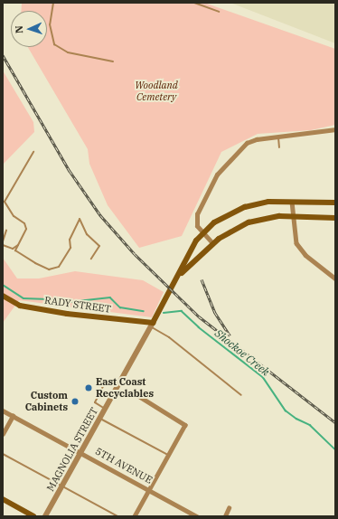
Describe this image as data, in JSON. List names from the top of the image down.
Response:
{
  "streets": {
    "main road": ["RADY STREET", "MAGNOLIA STREET"],
    "street": ["5TH AVENUE"]
  },
  "crossings": [
    ["RADY STREET", "MAGNOLIA STREET"],
    ["MAGNOLIA STREET", "5TH AVENUE"]
  ],
  "water": ["Shockoe Creek"],
  "parks": ["Woodland Cemetery"],
  "places": ["East Coast Recyclables", "Custom Cabinets"],
  "north": "left"
}
